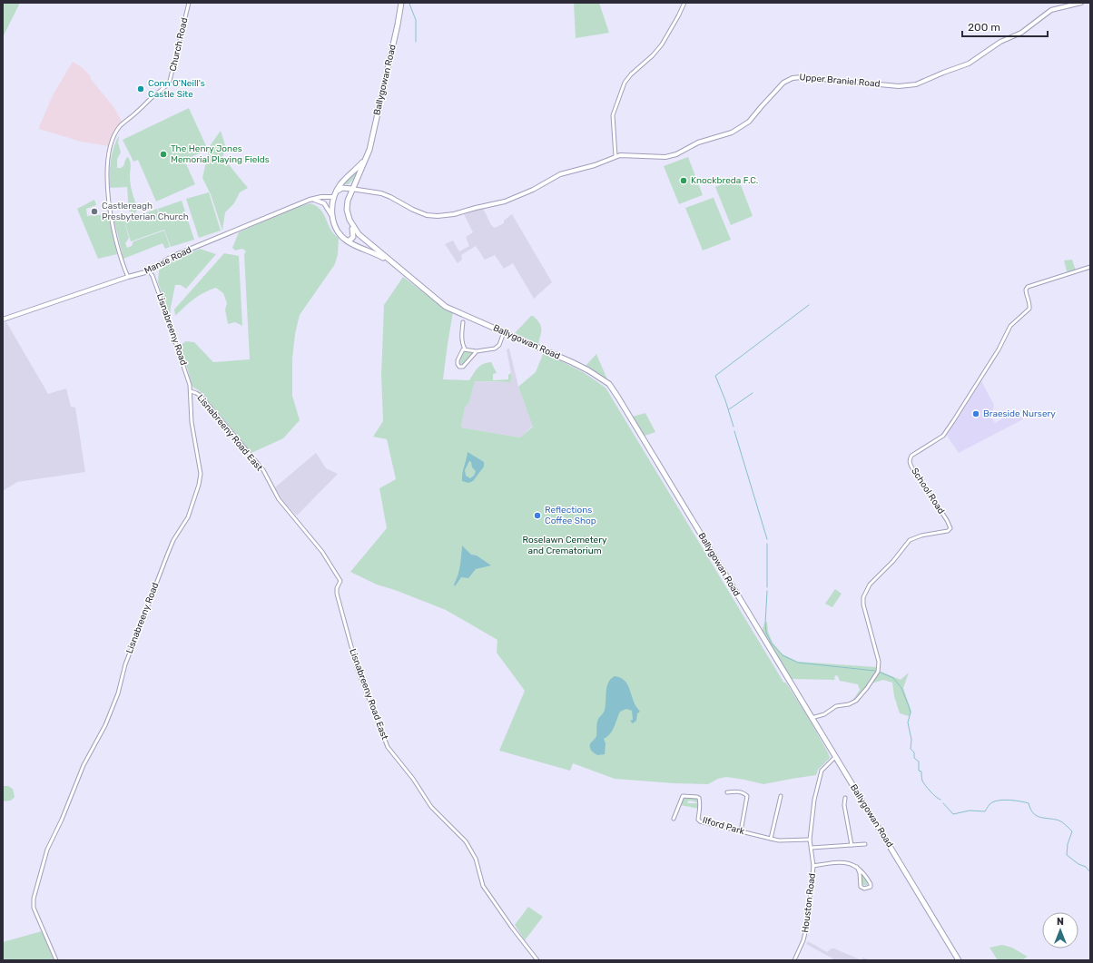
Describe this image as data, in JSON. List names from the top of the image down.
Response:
{
  "streets": {
    "main road": ["Ballygowan Road"],
    "street": [
      "Church Road",
      "Upper Braniel Road",
      "Manse Road",
      "Lisnabreeny Road",
      "Lisnabreeny Road East",
      "School Road",
      "Ilford Park",
      "Houston Road"
    ]
  },
  "crossings": [
    ["Church Road", "Manse Road"],
    ["Ballygowan Road", "Upper Braniel Road"],
    ["Ballygowan Road", "Manse Road"],
    ["Ballygowan Road", "School Road"],
    ["Ballygowan Road", "Houston Road"],
    ["Manse Road", "Lisnabreeny Road"],
    ["Lisnabreeny Road", "Lisnabreeny Road East"],
    ["Ilford Park", "Houston Road"]
  ],
  "parks": ["Roselawn Cemetery and Crematorium"],
  "places": [
    "Conn O'Neill's Castle Site",
    "The Henry Jones Memorial Playing Fields",
    "Knockbreda F.C.",
    "Castlereagh Presbyterian Church",
    "Braeside Nursery",
    "Reflections Coffee Shop"
  ],
  "scale_bar": "200 m",
  "north": "top"
}
